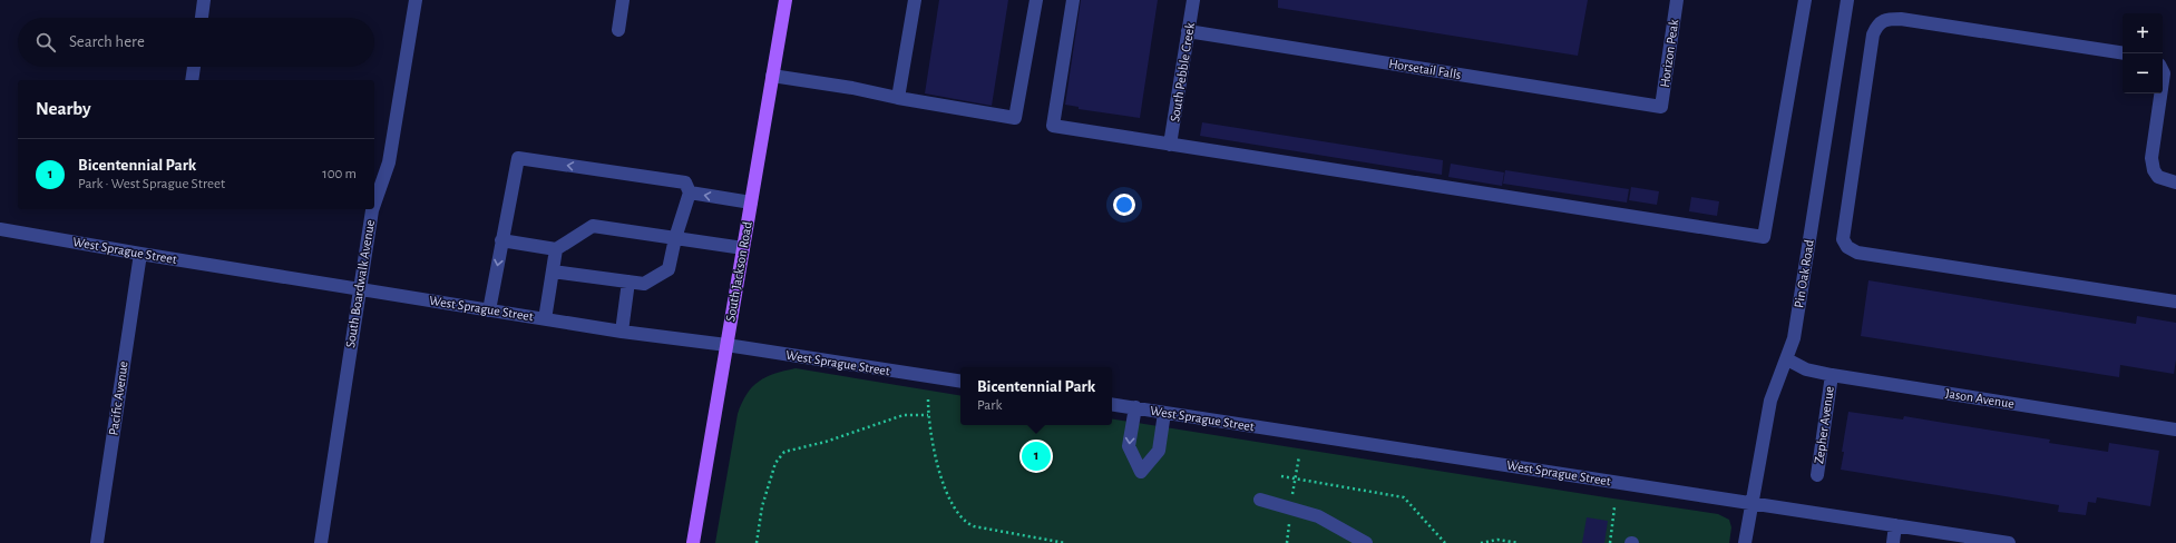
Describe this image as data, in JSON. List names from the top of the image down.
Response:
{
  "streets": {
    "main road": ["South Jackson Road"],
    "street": [
      "Horizon Peak",
      "Horsetail Falls",
      "South Pebble Creek",
      "West Sprague Street",
      "Pin Oak Road",
      "South Boardwalk Avenue",
      "Pacific Avenue",
      "Jason Avenue",
      "Zepher Avenue"
    ]
  },
  "crossings": [
    ["Horizon Peak", "Horsetail Falls"],
    ["Horsetail Falls", "South Pebble Creek"],
    ["West Sprague Street", "South Jackson Road"],
    ["West Sprague Street", "Pin Oak Road"],
    ["West Sprague Street", "South Boardwalk Avenue"],
    ["West Sprague Street", "Pacific Avenue"],
    ["Pin Oak Road", "Jason Avenue"],
    ["Jason Avenue", "Zepher Avenue"]
  ],
  "page": {
    "map_buttons": ["+", "−"],
    "search": "Search here",
    "heading": "Nearby",
    "list": [
      {
        "mark": "1",
        "name": "Bicentennial Park",
        "note": "Park · West Sprague Street",
        "value": "100 m"
      }
    ],
    "popup": ["Bicentennial Park", "Park"],
    "pins": "1"
  }
}
